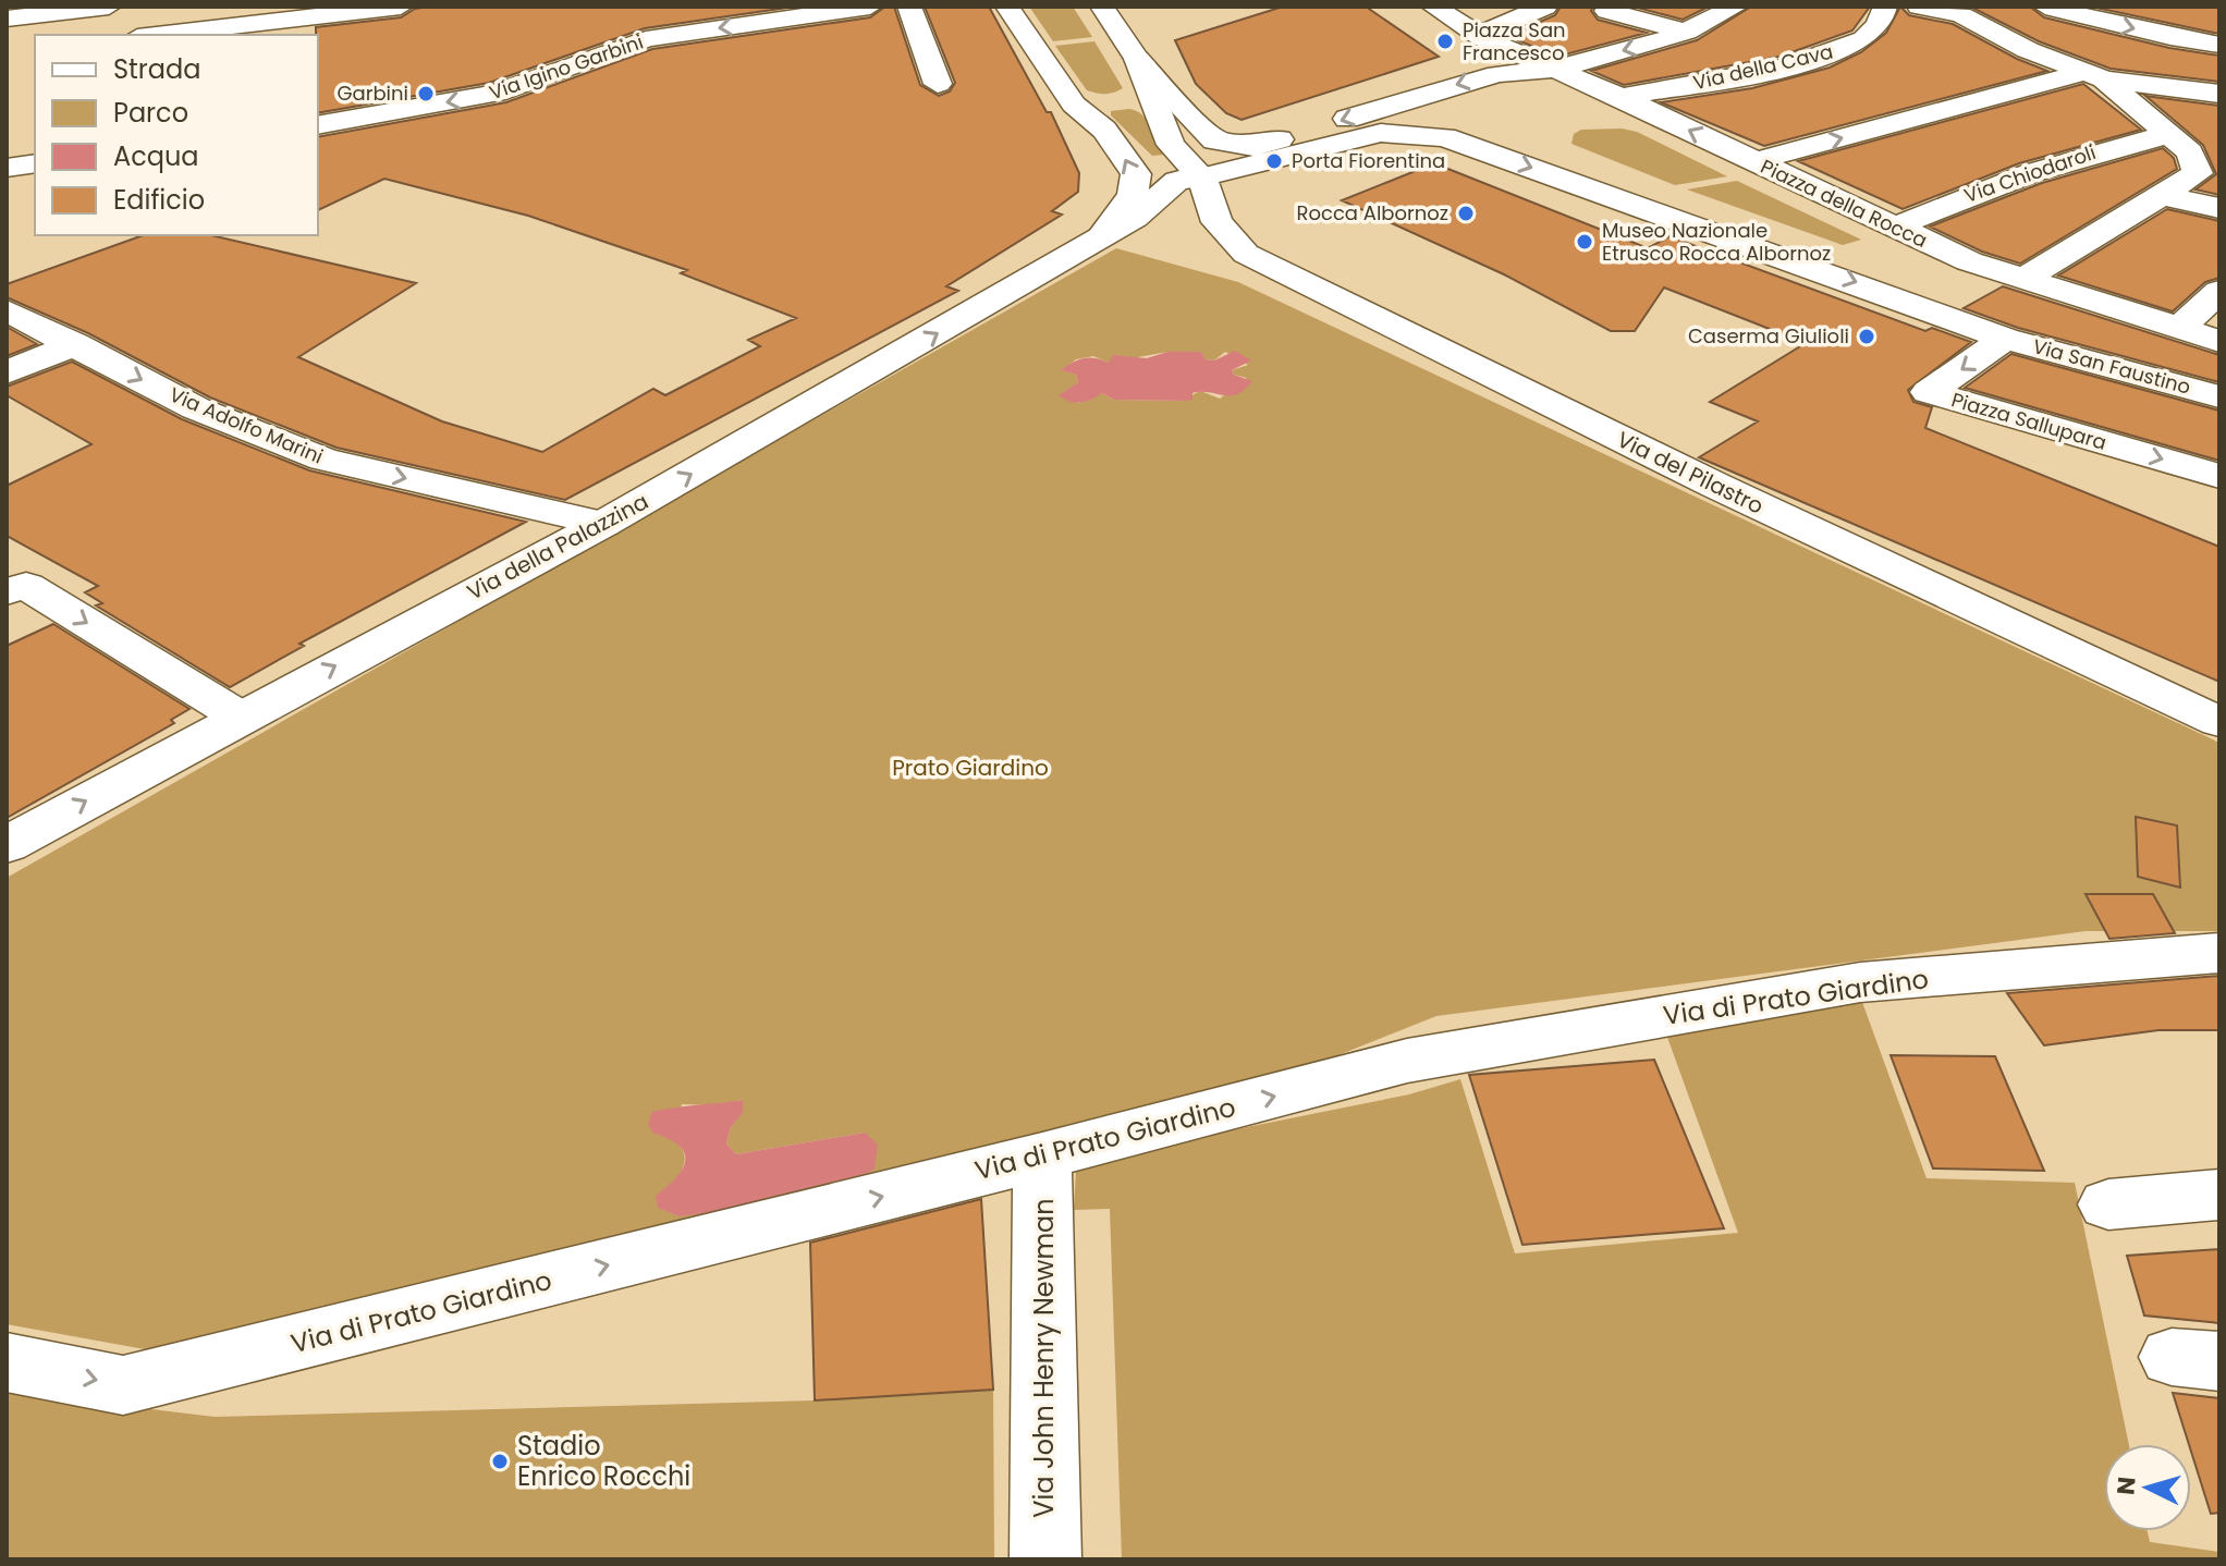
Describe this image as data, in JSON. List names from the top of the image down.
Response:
{
  "streets": {
    "street": [
      "Via Igino Garbini",
      "Via della Cava",
      "Via Chiodaroli",
      "Piazza della Rocca",
      "Via San Faustino",
      "Piazza Sallupara",
      "Via Adolfo Marini",
      "Via del Pilastro",
      "Via della Palazzina",
      "Via di Prato Giardino",
      "Via John Henry Newman"
    ]
  },
  "crossings": [
    ["Via della Cava", "Piazza della Rocca"],
    ["Via Chiodaroli", "Piazza della Rocca"],
    ["Via San Faustino", "Piazza Sallupara"],
    ["Via Adolfo Marini", "Via della Palazzina"],
    ["Via del Pilastro", "Via della Palazzina"],
    ["Via di Prato Giardino", "Via John Henry Newman"]
  ],
  "one_way": ["Via Igino Garbini", "Via della Palazzina", "Via di Prato Giardino"],
  "parks": ["Prato Giardino"],
  "places": [
    "Piazza San Francesco",
    "Garbini",
    "Porta Fiorentina",
    "Rocca Albornoz",
    "Museo Nazionale Etrusco Rocca Albornoz",
    "Caserma Giulioli",
    "Stadio Enrico Rocchi"
  ],
  "legend": [
    "Strada",
    "Parco",
    "Acqua",
    "Edificio"
  ],
  "north": "left"
}
